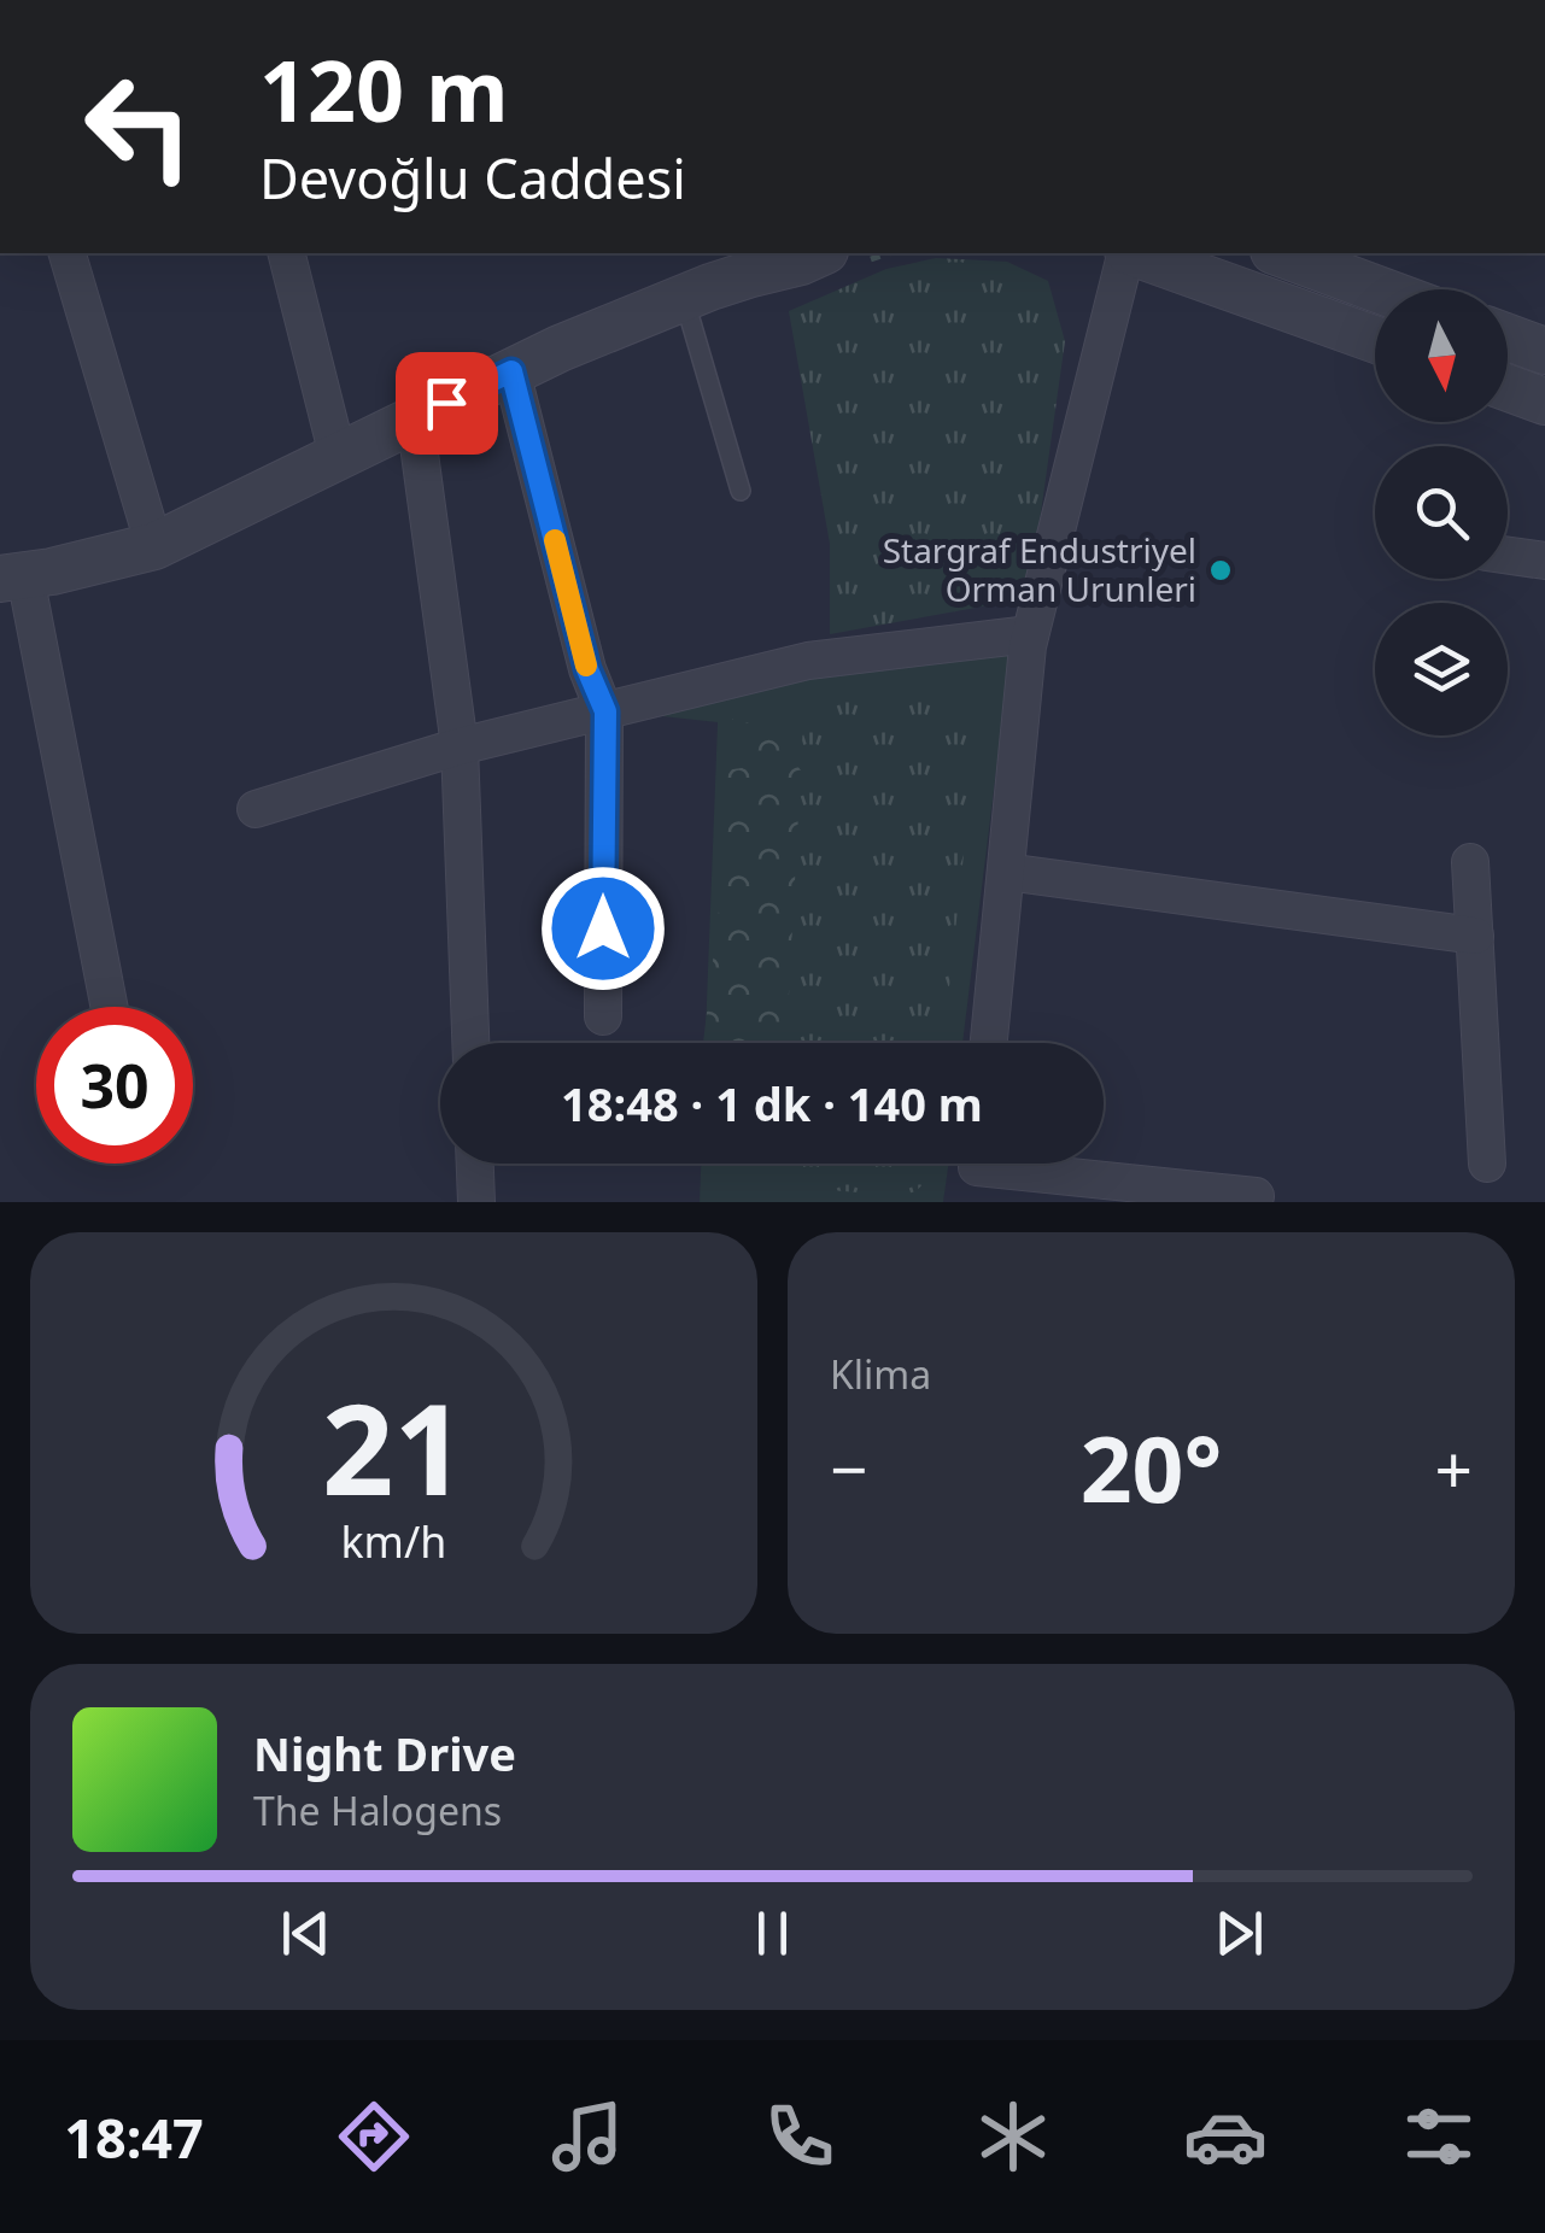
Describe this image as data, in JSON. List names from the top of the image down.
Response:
{
  "places": ["Stargraf Endustriyel Orman Urunleri"],
  "north": "bottom",
  "page": {
    "turn": ["120 m", "Devoğlu Caddesi"],
    "limit": "30",
    "trip": "18:48 · 1 dk · 140 m",
    "tile": "Klima",
    "heat": ["−", "20°", "+"],
    "song": ["Night Drive", "The Halogens"],
    "tabs": "18:47",
    "gauge": ["21", "km/h"]
  }
}
